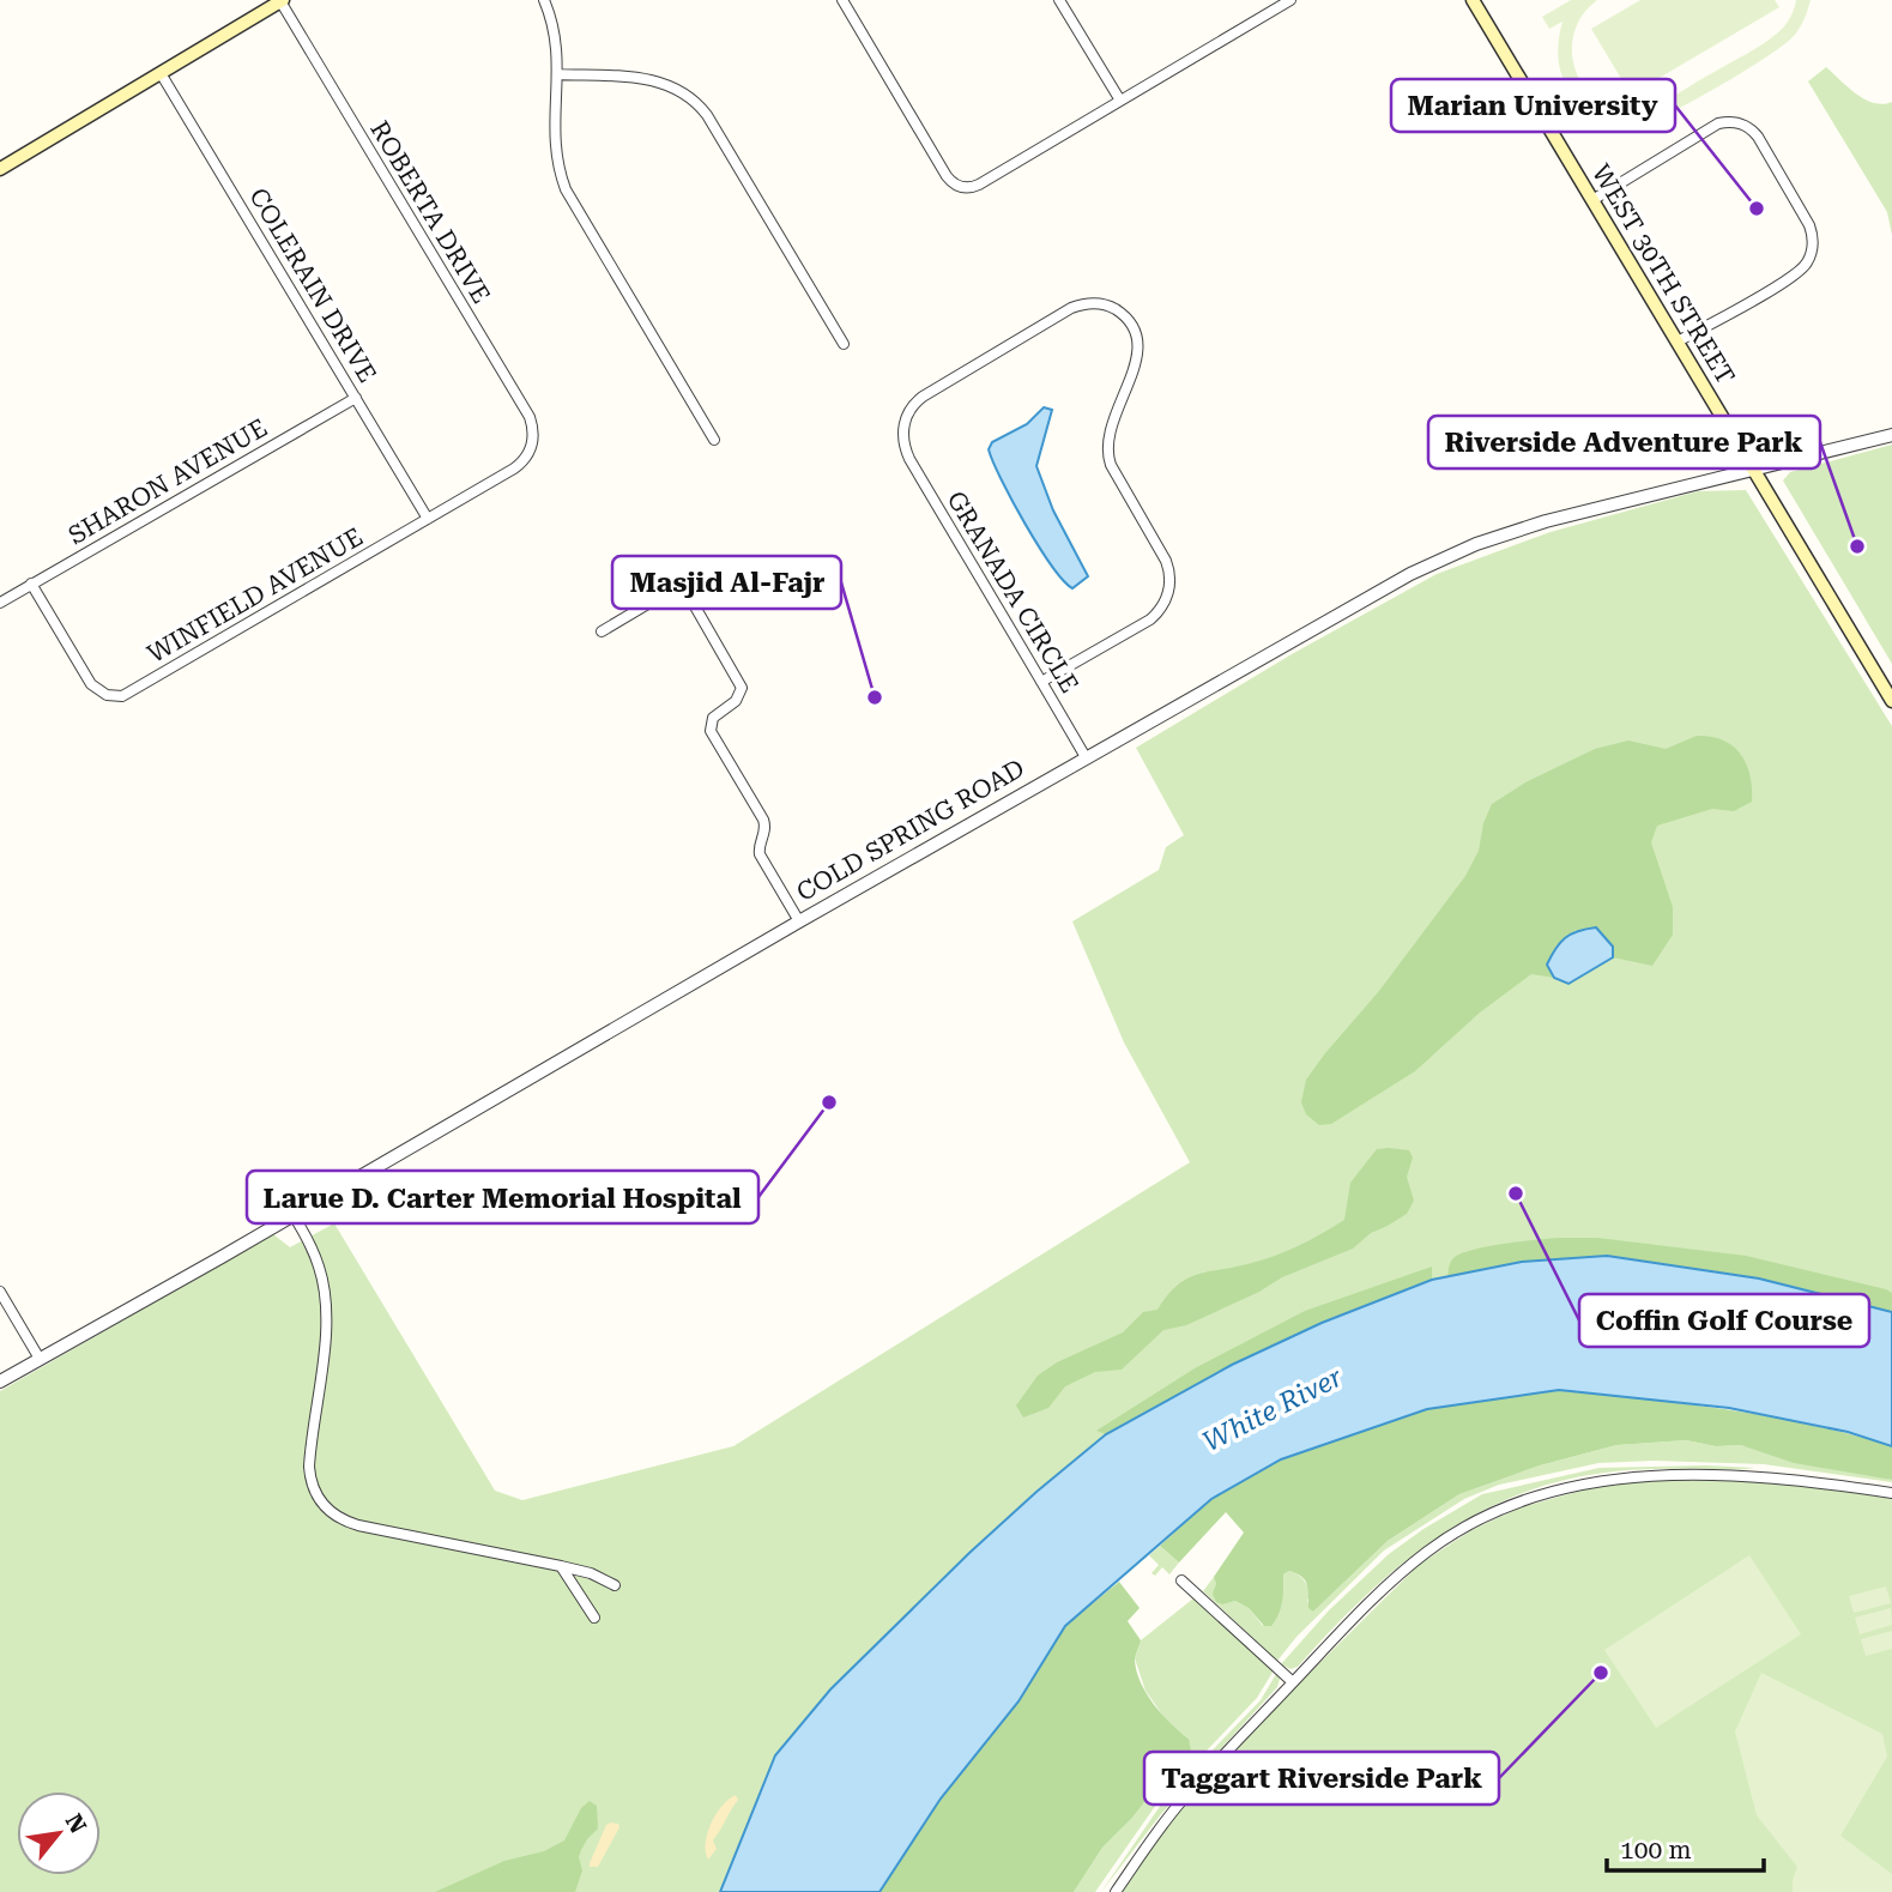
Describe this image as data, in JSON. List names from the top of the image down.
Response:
{
  "streets": {
    "main road": ["WEST 30TH STREET"],
    "street": [
      "ROBERTA DRIVE",
      "COLERAIN DRIVE",
      "SHARON AVENUE",
      "GRANADA CIRCLE",
      "WINFIELD AVENUE",
      "COLD SPRING ROAD"
    ]
  },
  "crossings": [
    ["ROBERTA DRIVE", "WINFIELD AVENUE"],
    ["WEST 30TH STREET", "COLD SPRING ROAD"],
    ["COLERAIN DRIVE", "SHARON AVENUE"],
    ["COLERAIN DRIVE", "WINFIELD AVENUE"],
    ["SHARON AVENUE", "WINFIELD AVENUE"],
    ["GRANADA CIRCLE", "COLD SPRING ROAD"]
  ],
  "water": ["White River"],
  "places": [
    "Marian University",
    "Riverside Adventure Park",
    "Masjid Al-Fajr",
    "Larue D. Carter Memorial Hospital",
    "Coffin Golf Course",
    "Taggart Riverside Park"
  ],
  "scale_bar": "100 m",
  "north": "top right"
}
